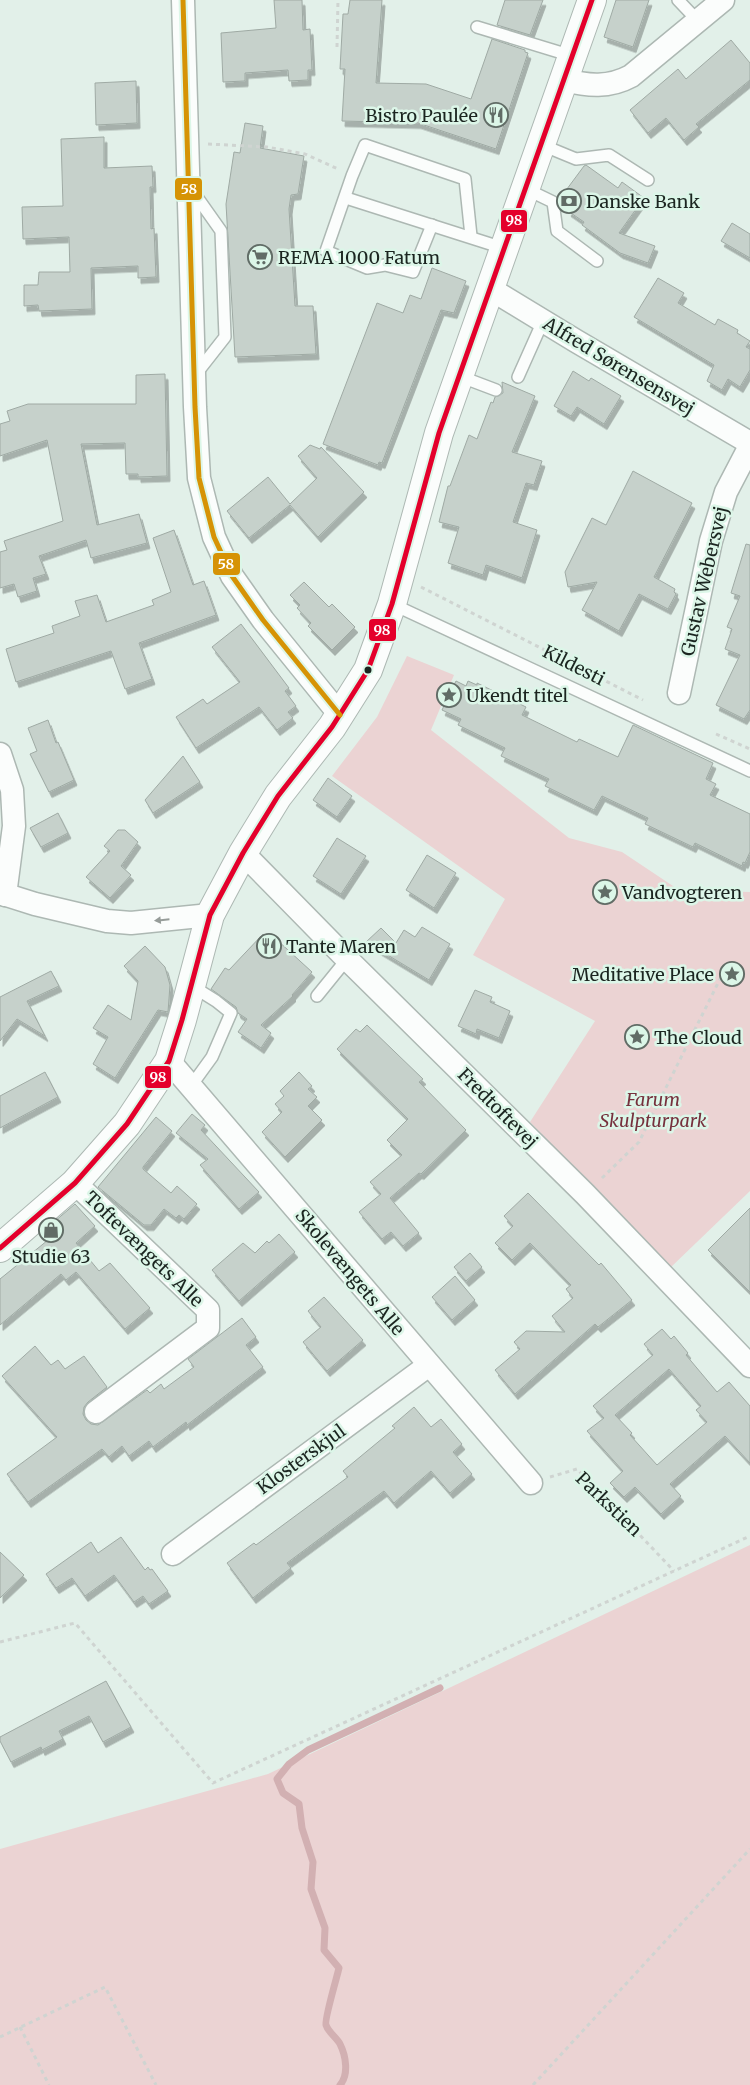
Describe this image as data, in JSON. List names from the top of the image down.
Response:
{
  "streets": {
    "street": [
      "Alfred Sørensensvej",
      "Gustav Webersvej",
      "Fredtoftevej",
      "Toftevængets Alle",
      "Skolevængets Alle",
      "Klosterskjul"
    ],
    "path": ["Kildesti", "Parkstien"]
  },
  "crossings": [
    ["Alfred Sørensensvej", "Gustav Webersvej"],
    ["Skolevængets Alle", "Klosterskjul"],
    ["Skolevængets Alle", "Parkstien"]
  ],
  "parks": ["Farum Skulpturpark"],
  "places": {
    "restaurant": ["Bistro Paulée", "Tante Maren"],
    "bank": ["Danske Bank"],
    "supermarket": ["REMA 1000 Fatum"],
    "place": [
      "Ukendt titel",
      "Vandvogteren",
      "Meditative Place",
      "The Cloud"
    ],
    "shop": ["Studie 63"]
  },
  "lines": ["transit line 98", "transit line 58"]
}
